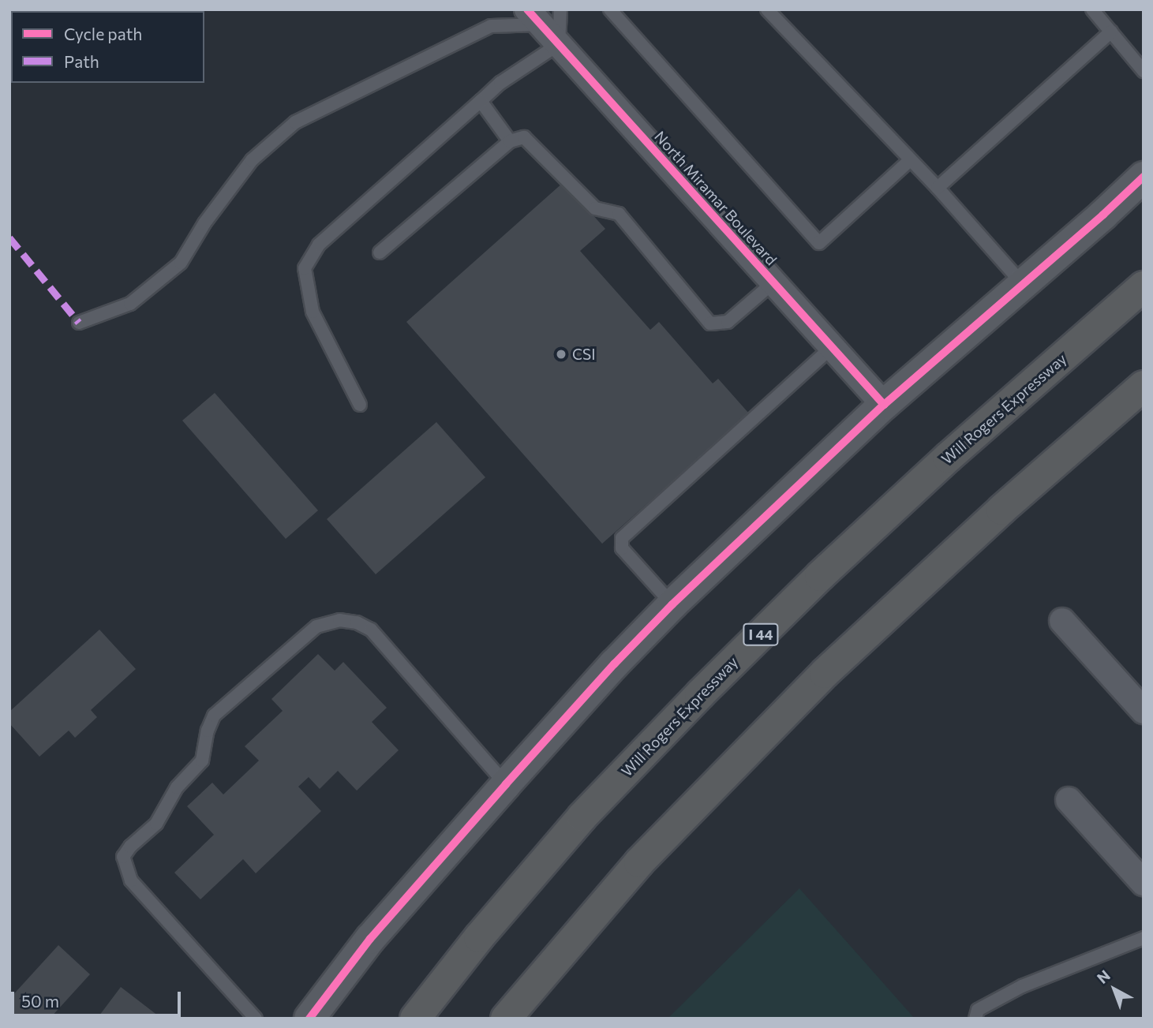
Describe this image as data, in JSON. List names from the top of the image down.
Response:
{
  "streets": {
    "highway": ["Will Rogers Expressway", "I 44"],
    "street": ["North Miramar Boulevard"]
  },
  "places": ["CSI"],
  "legend": ["Cycle path", "Path"],
  "scale_bar": "50 m",
  "north": "top left"
}
